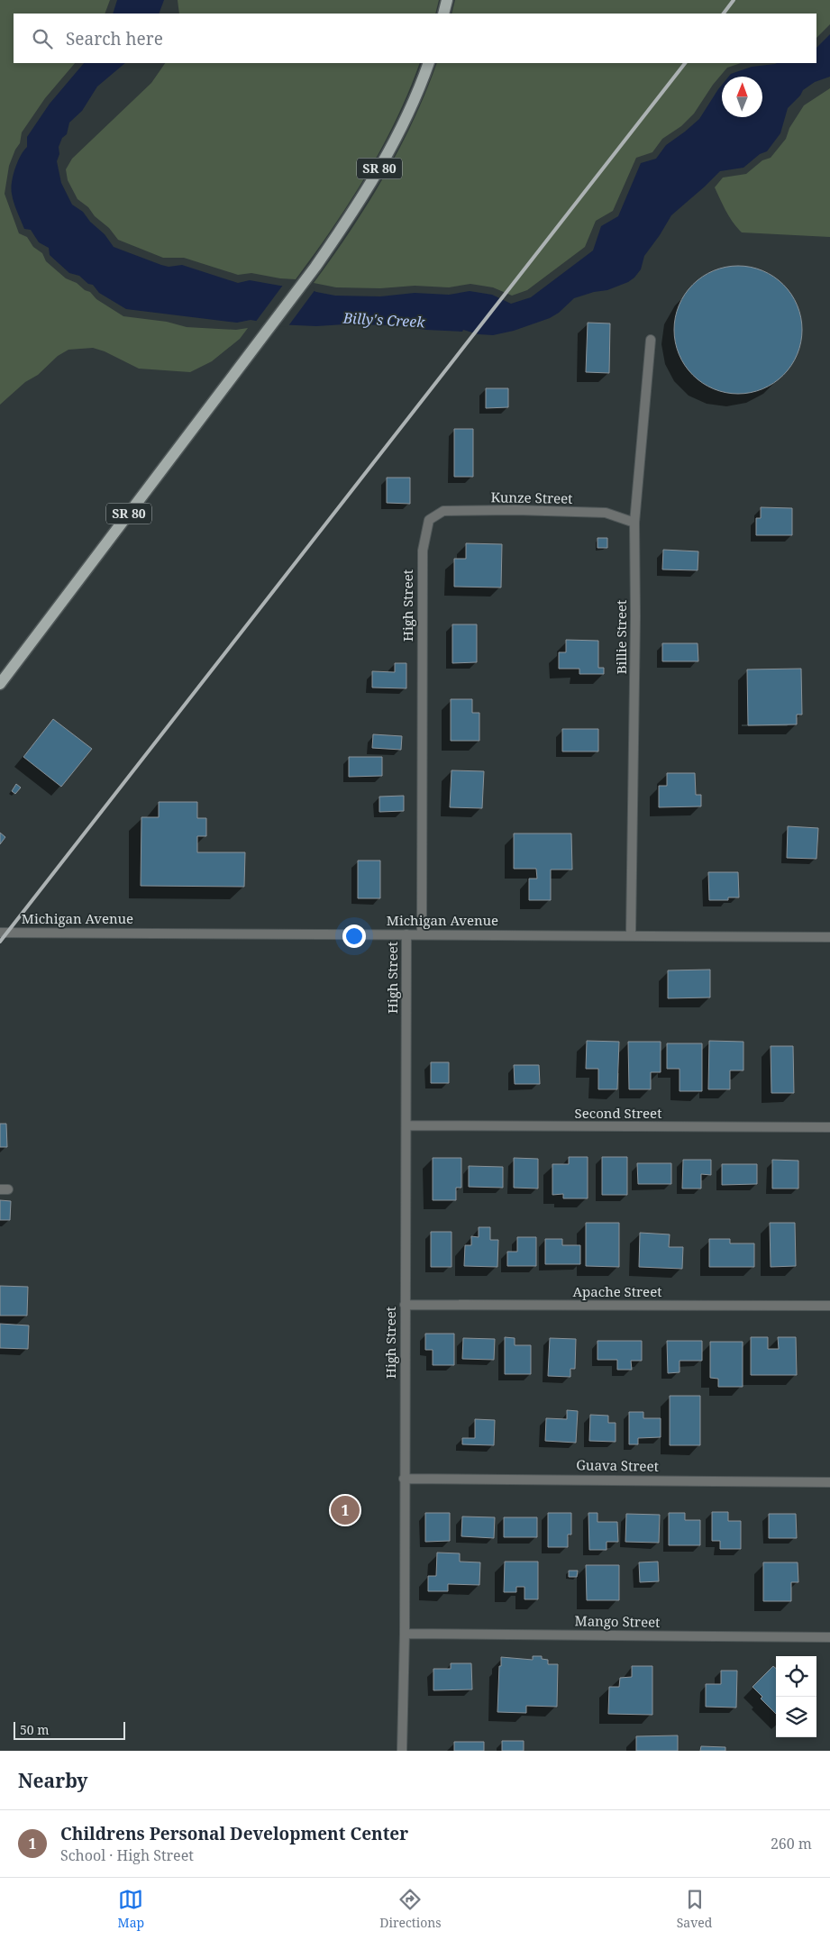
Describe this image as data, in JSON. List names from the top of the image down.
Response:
{
  "streets": {
    "main road": ["SR 80"],
    "street": [
      "Kunze Street",
      "High Street",
      "Billie Street",
      "Michigan Avenue",
      "Second Street",
      "Apache Street",
      "Guava Street",
      "Mango Street"
    ]
  },
  "crossings": [
    ["Kunze Street", "High Street"],
    ["Kunze Street", "Billie Street"],
    ["High Street", "Michigan Avenue"],
    ["High Street", "Second Street"],
    ["High Street", "Apache Street"],
    ["High Street", "Guava Street"],
    ["High Street", "Mango Street"],
    ["Billie Street", "Michigan Avenue"]
  ],
  "water": ["Billy's Creek"],
  "scale_bar": "50 m",
  "north": "top",
  "page": {
    "search": "Search here",
    "pins": "1",
    "scale": "50 m",
    "heading": "Nearby",
    "list": [
      {
        "mark": "1",
        "name": "Childrens Personal Development Center",
        "note": "School · High Street",
        "value": "260 m"
      }
    ],
    "nav": ["Map", "Directions", "Saved"]
  }
}
